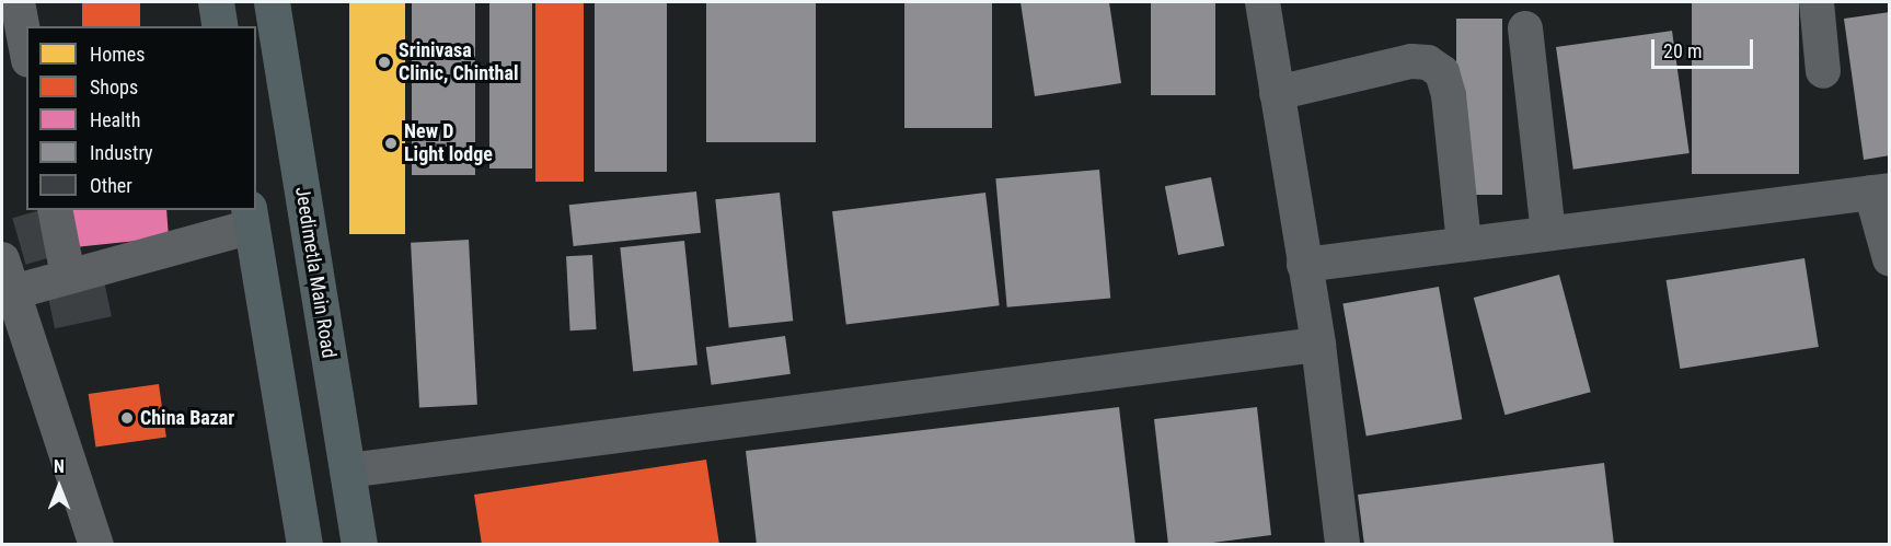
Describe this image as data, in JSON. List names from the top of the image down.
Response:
{
  "streets": {
    "main road": ["Jeedimetla Main Road"]
  },
  "places": ["Srinivasa Clinic, Chinthal", "New D Light lodge", "China Bazar"],
  "legend": [
    "Homes",
    "Shops",
    "Health",
    "Industry",
    "Other"
  ],
  "scale_bar": "20 m",
  "north": "top"
}
